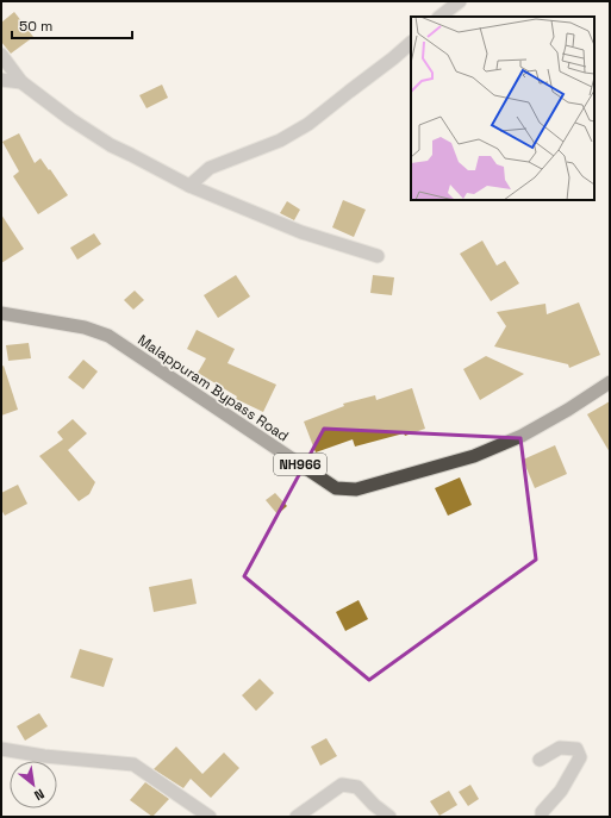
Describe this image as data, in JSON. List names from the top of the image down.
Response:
{
  "streets": {
    "highway": ["Malappuram Bypass Road", "NH966"]
  },
  "scale_bar": "50 m",
  "north": "bottom right"
}
